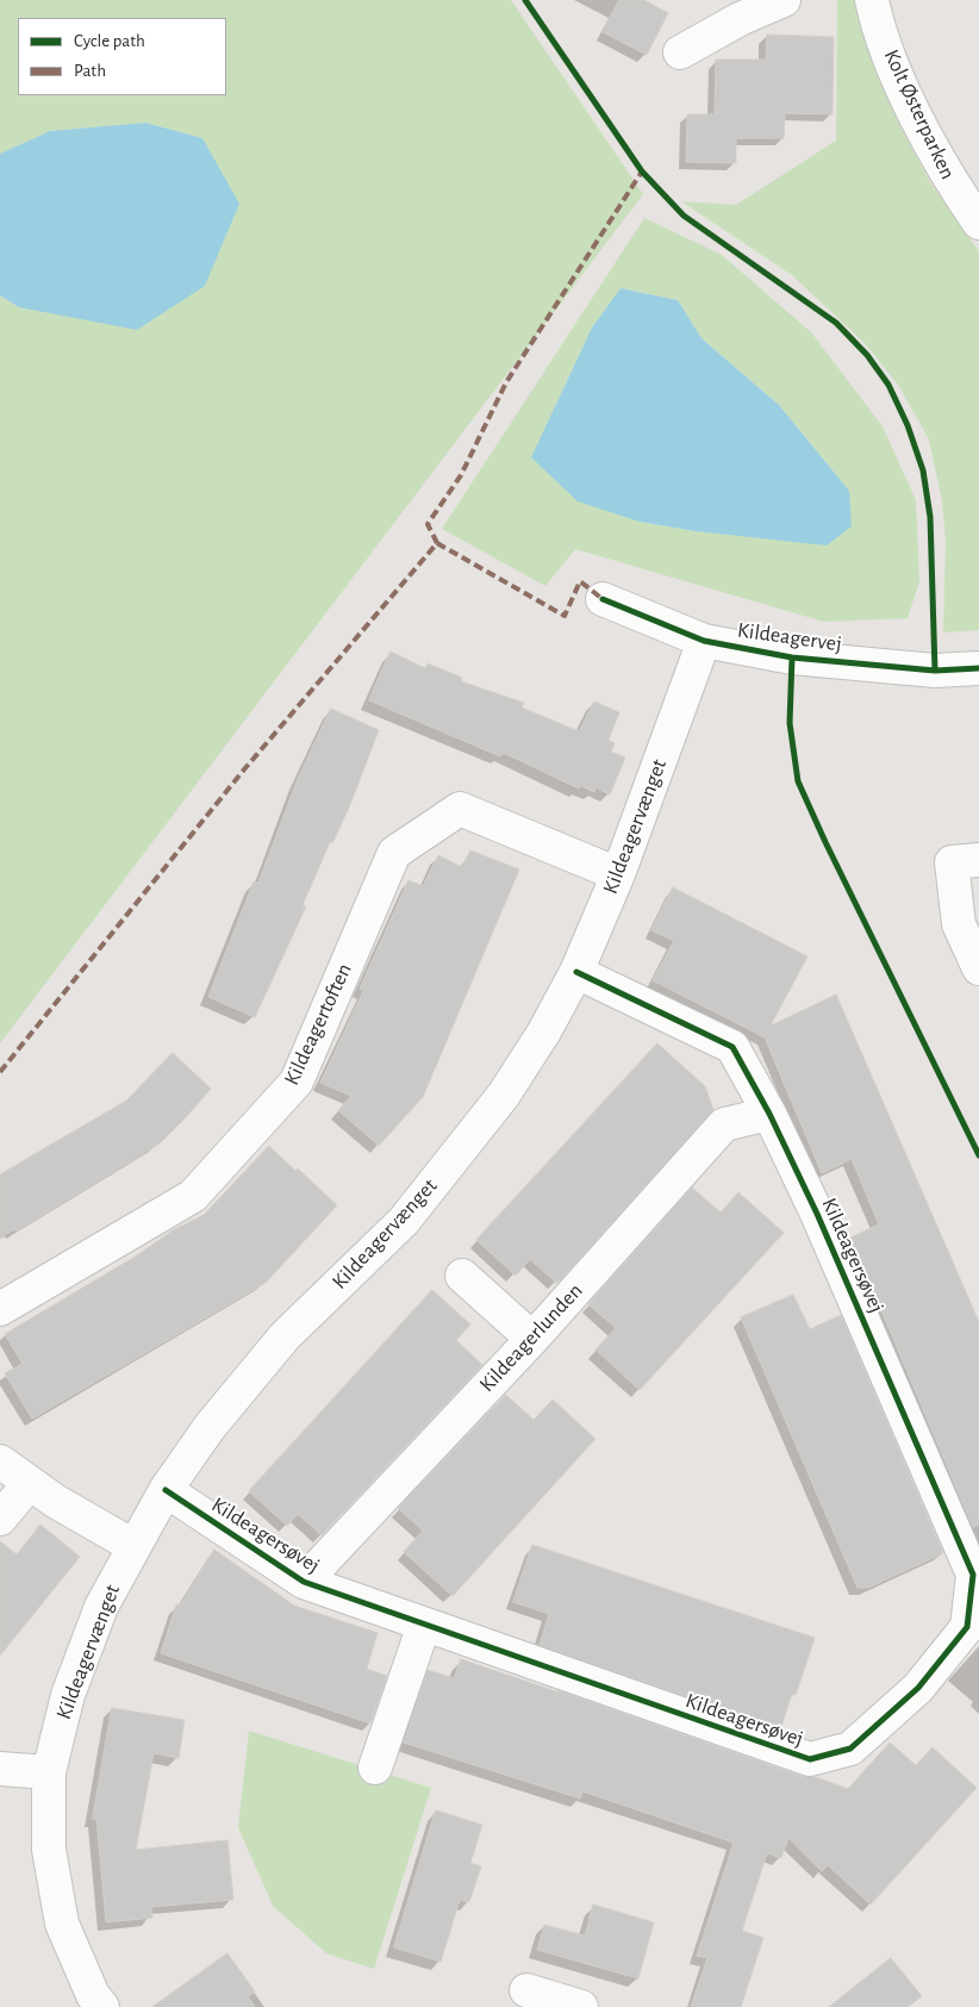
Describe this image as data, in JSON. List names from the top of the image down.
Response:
{
  "streets": {
    "street": [
      "Kolt Østerparken",
      "Kildeagervej",
      "Kildeagervænget",
      "Kildeagertoften",
      "Kildeagersøvej",
      "Kildeagerlunden"
    ]
  },
  "crossings": [
    ["Kildeagervej", "Kildeagervænget"],
    ["Kildeagervænget", "Kildeagertoften"],
    ["Kildeagervænget", "Kildeagersøvej"],
    ["Kildeagersøvej", "Kildeagerlunden"]
  ],
  "legend": ["Cycle path", "Path"]
}
